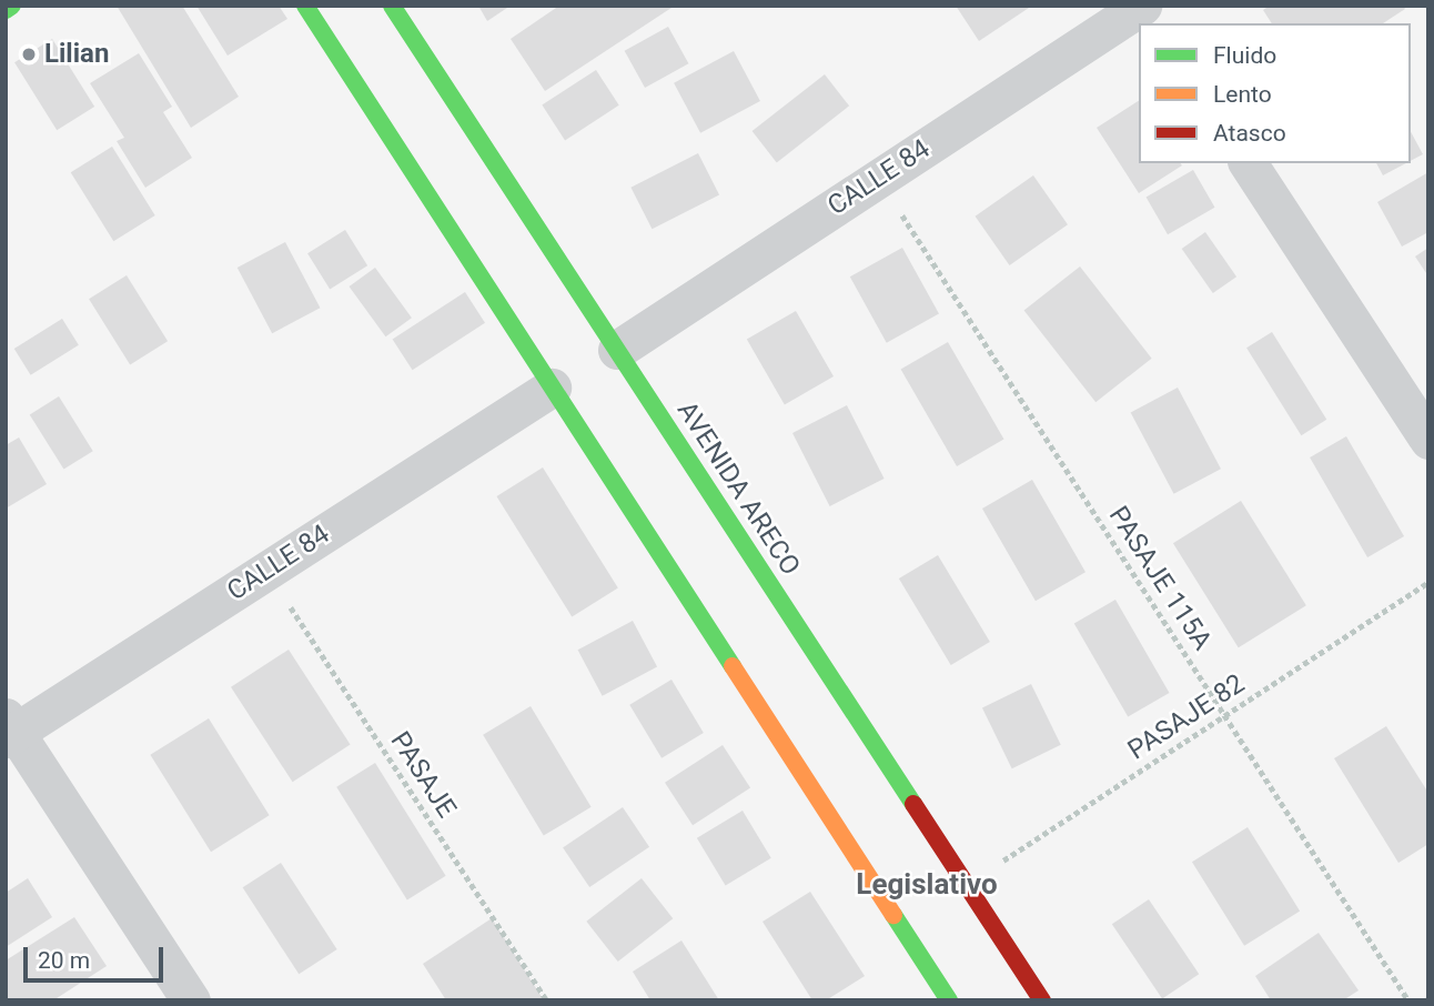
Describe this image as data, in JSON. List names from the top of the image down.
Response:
{
  "streets": {
    "main road": ["AVENIDA ARECO"],
    "street": ["CALLE 84"],
    "path": ["PASAJE 115A", "PASAJE 82", "PASAJE"]
  },
  "crossings": [
    ["CALLE 84", "AVENIDA ARECO"],
    ["CALLE 84", "PASAJE 115A"],
    ["CALLE 84", "PASAJE"],
    ["AVENIDA ARECO", "PASAJE 82"],
    ["PASAJE 115A", "PASAJE 82"]
  ],
  "districts": ["Legislativo"],
  "places": ["Lilian"],
  "legend": ["Fluido", "Lento", "Atasco"],
  "scale_bar": "20 m"
}
